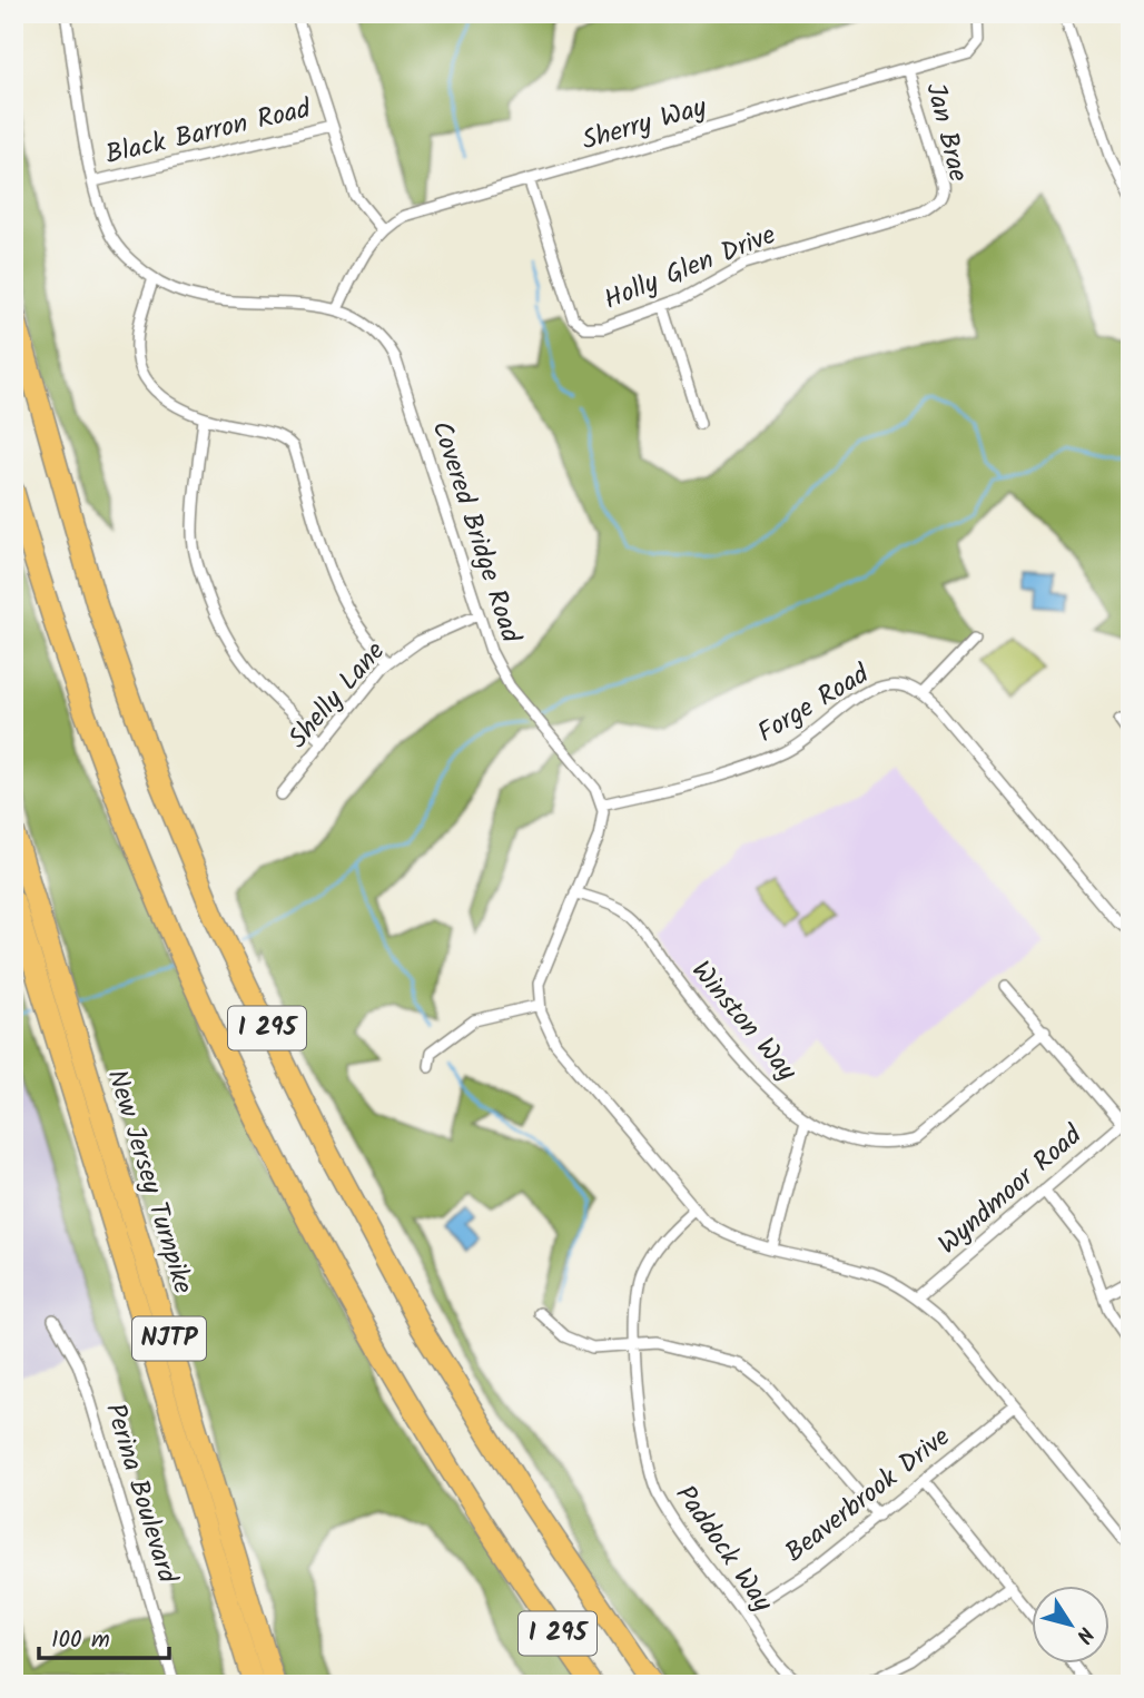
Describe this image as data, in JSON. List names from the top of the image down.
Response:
{
  "streets": {
    "highway": ["I 295", "New Jersey Turnpike", "NJTP"],
    "street": [
      "Sherry Way",
      "Black Barron Road",
      "Jan Brae",
      "Holly Glen Drive",
      "Covered Bridge Road",
      "Shelly Lane",
      "Forge Road",
      "Winston Way",
      "Wyndmoor Road",
      "Perina Boulevard",
      "Beaverbrook Drive",
      "Paddock Way"
    ]
  },
  "crossings": [
    ["Sherry Way", "Jan Brae"],
    ["Sherry Way", "Holly Glen Drive"],
    ["Sherry Way", "Covered Bridge Road"],
    ["Black Barron Road", "Covered Bridge Road"],
    ["Jan Brae", "Holly Glen Drive"],
    ["Covered Bridge Road", "Shelly Lane"],
    ["Covered Bridge Road", "Forge Road"],
    ["Beaverbrook Drive", "Paddock Way"]
  ],
  "scale_bar": "100 m",
  "north": "bottom right"
}
